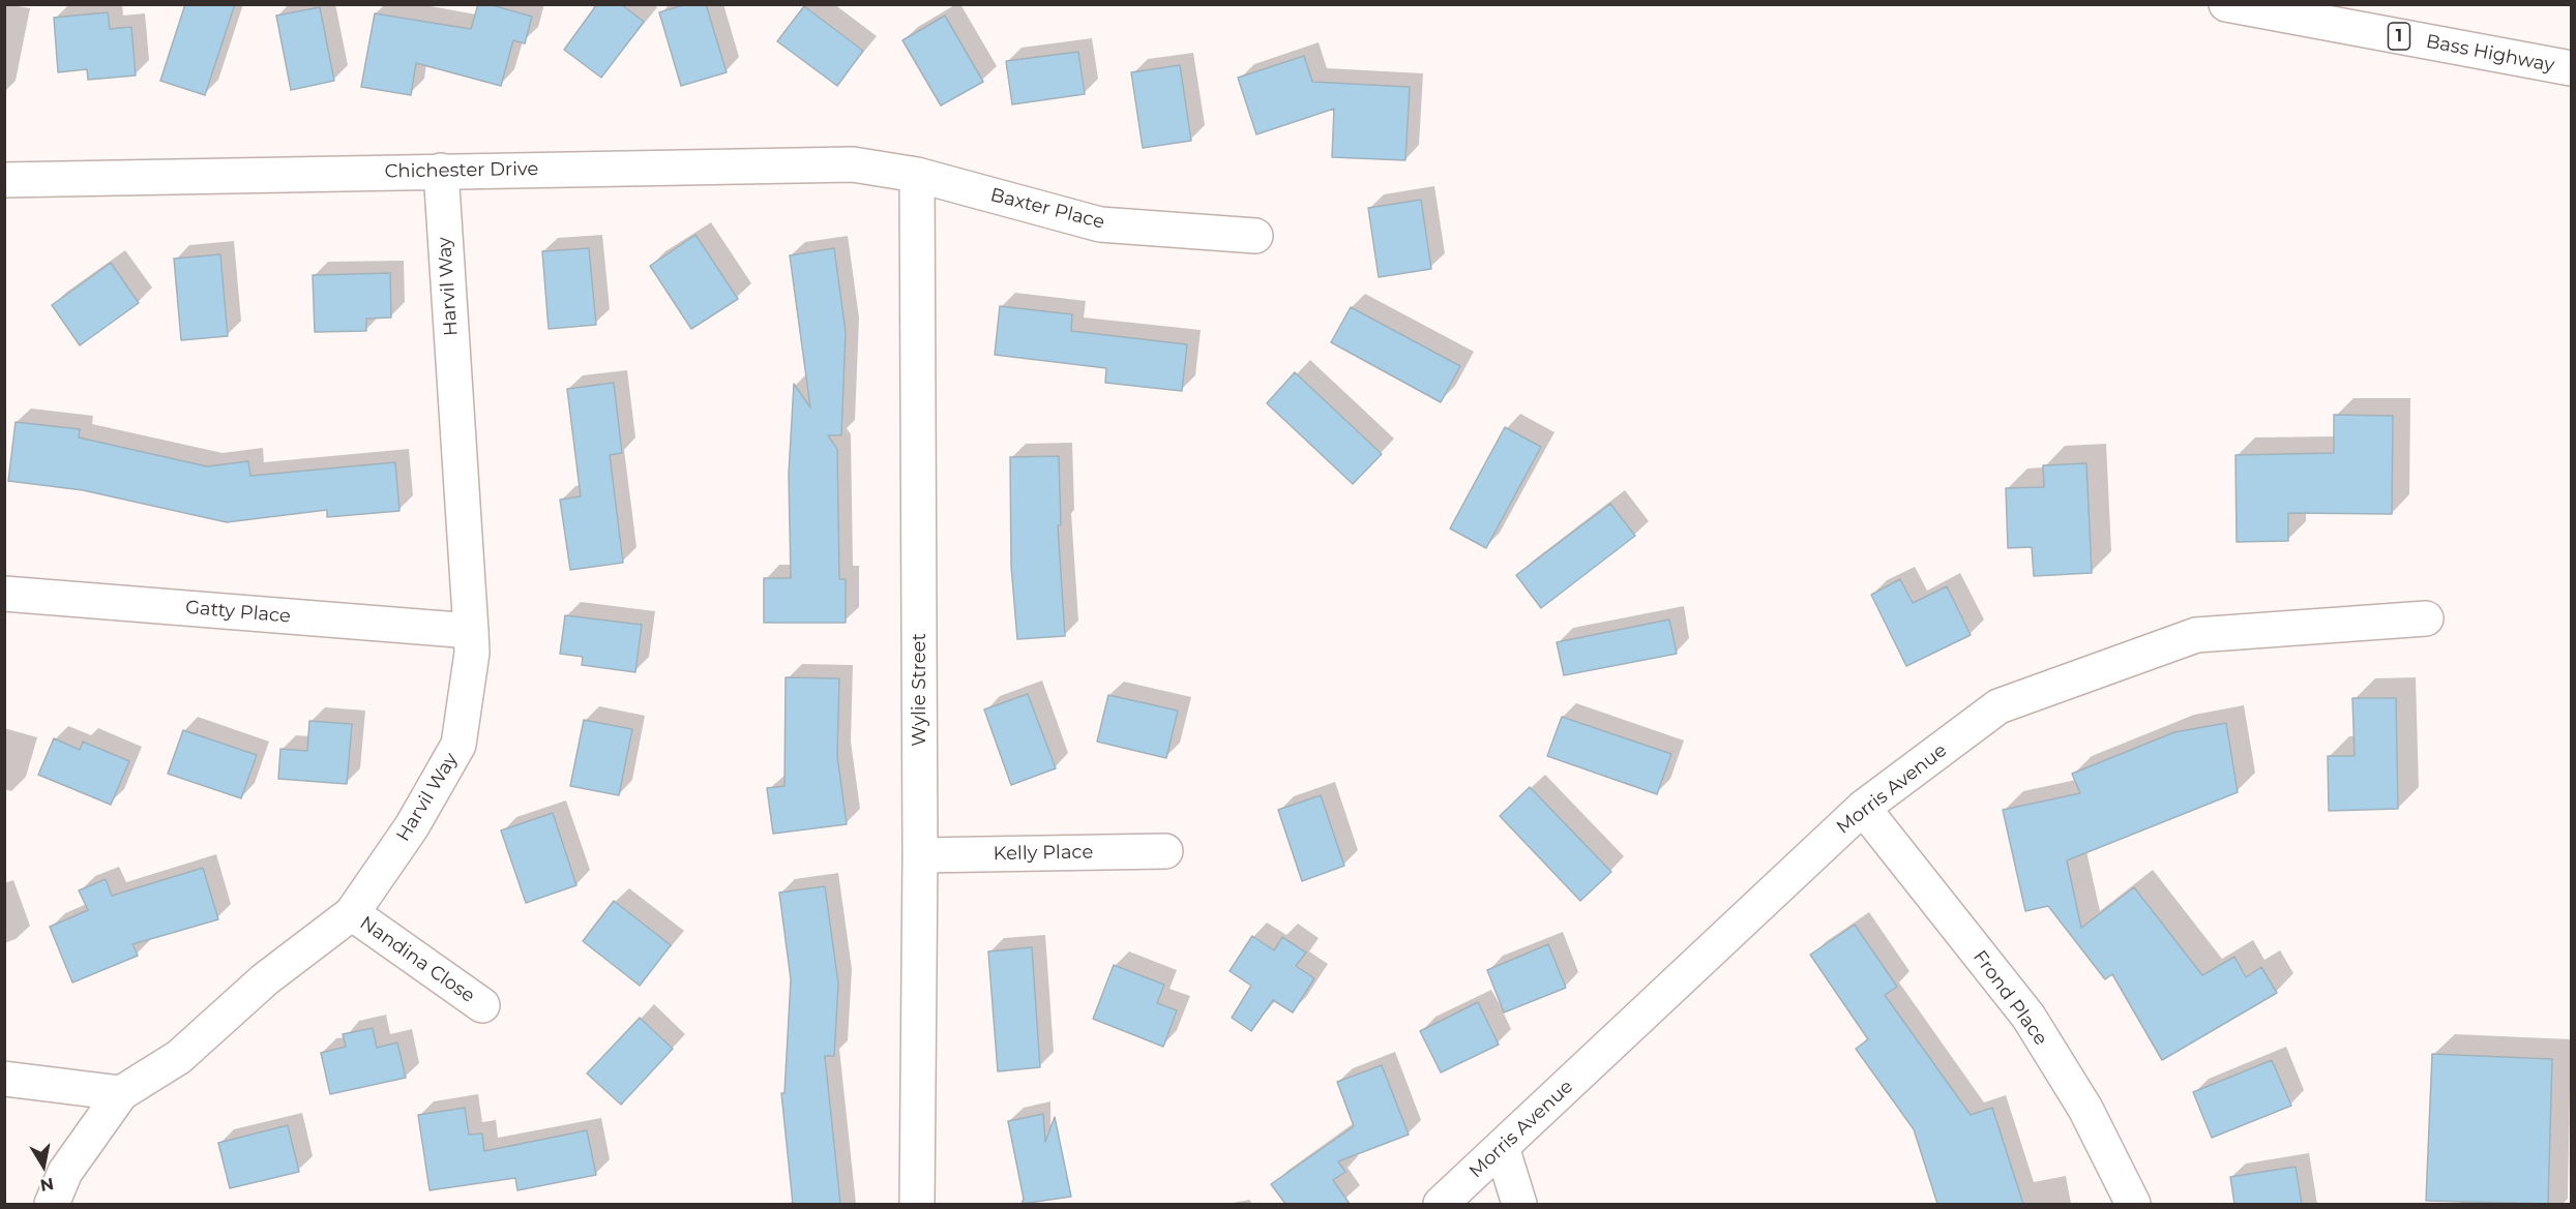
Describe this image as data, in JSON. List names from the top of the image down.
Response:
{
  "streets": {
    "main road": [
      "1",
      "Bass Highway",
      "Chichester Drive",
      "Baxter Place",
      "Harvil Way",
      "Gatty Place",
      "Wylie Street",
      "Morris Avenue",
      "Kelly Place",
      "Nandina Close",
      "Frond Place"
    ]
  },
  "crossings": [
    ["Chichester Drive", "Baxter Place"],
    ["Chichester Drive", "Harvil Way"],
    ["Chichester Drive", "Wylie Street"],
    ["Baxter Place", "Wylie Street"],
    ["Harvil Way", "Gatty Place"],
    ["Harvil Way", "Nandina Close"],
    ["Wylie Street", "Kelly Place"],
    ["Morris Avenue", "Frond Place"]
  ],
  "north": "bottom"
}
